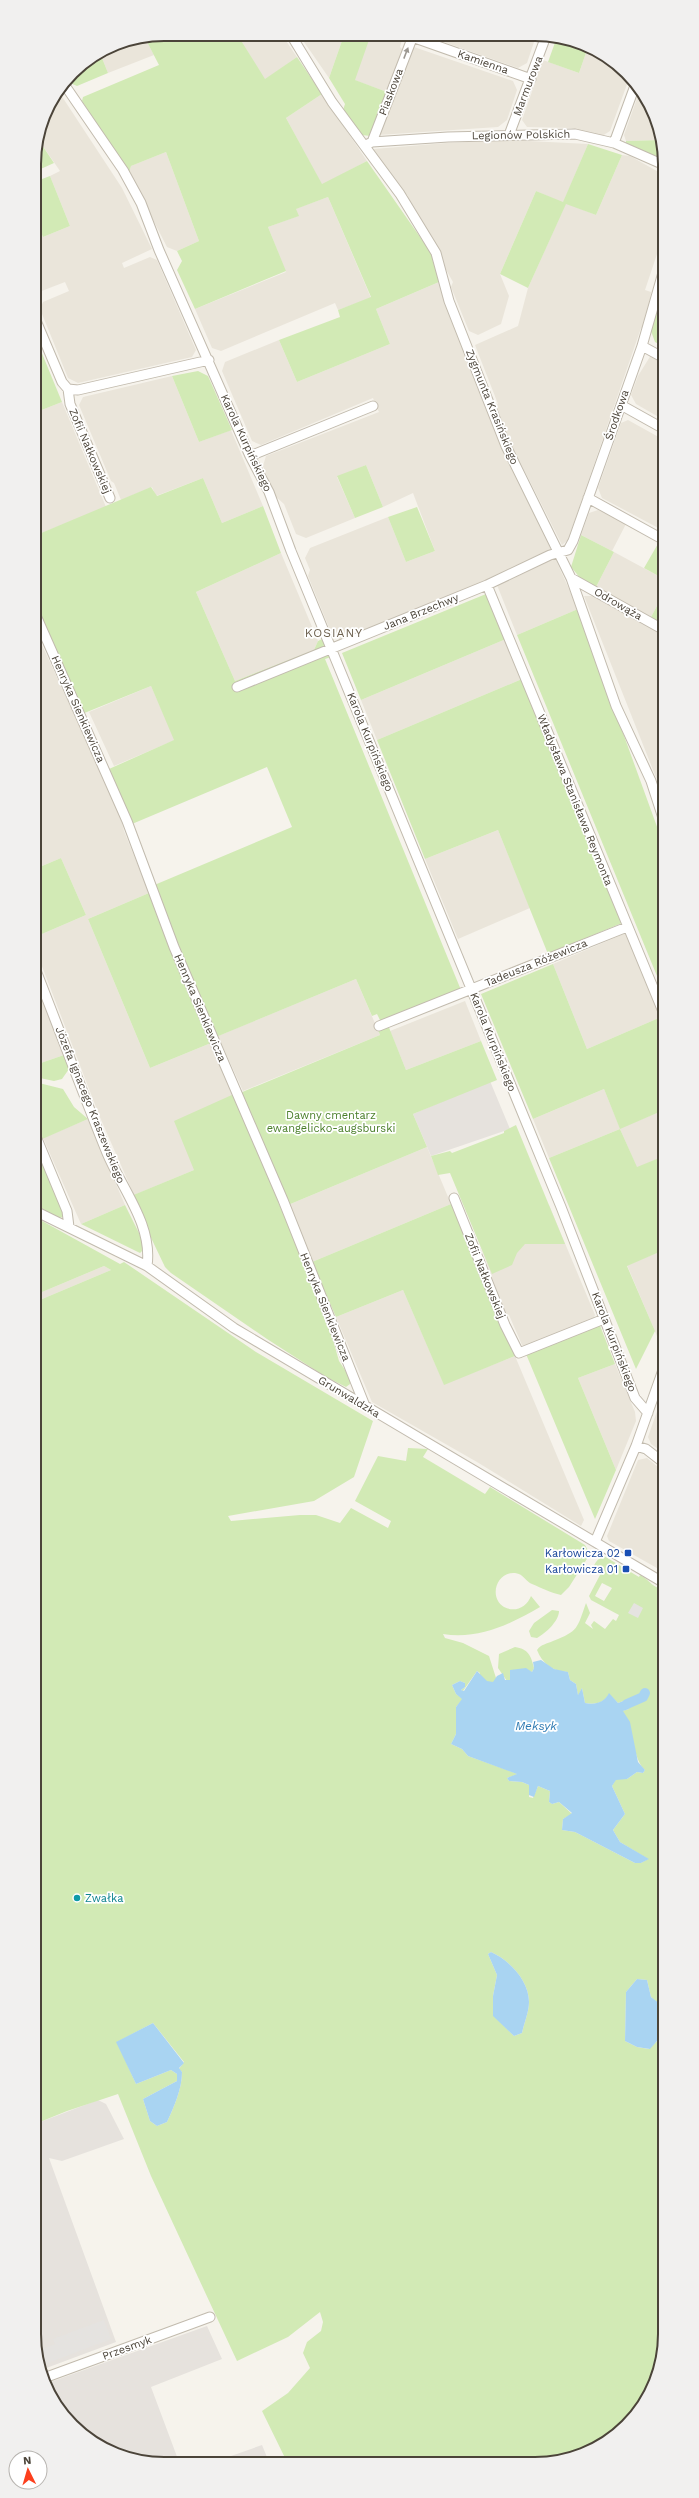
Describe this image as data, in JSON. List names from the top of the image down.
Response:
{
  "streets": {
    "street": [
      "Kamienna",
      "Marmurowa",
      "Piaskowa",
      "Legionów Polskich",
      "Zygmunta Krasińskiego",
      "Środkowa",
      "Karola Kurpińskiego",
      "Zofii Nałkowskiej",
      "Odrowąża",
      "Jana Brzechwy",
      "Henryka Sienkiewicza",
      "Władysława Stanisława Reymonta",
      "Tadeusza Różewicza",
      "Józefa Ignacego Kraszewskiego",
      "Grunwaldzka",
      "Przesmyk"
    ]
  },
  "crossings": [
    ["Kamienna", "Marmurowa"],
    ["Marmurowa", "Legionów Polskich"],
    ["Piaskowa", "Legionów Polskich"],
    ["Piaskowa", "Zygmunta Krasińskiego"],
    ["Legionów Polskich", "Zygmunta Krasińskiego"],
    ["Zygmunta Krasińskiego", "Środkowa"],
    ["Zygmunta Krasińskiego", "Odrowąża"],
    ["Zygmunta Krasińskiego", "Jana Brzechwy"],
    ["Środkowa", "Jana Brzechwy"],
    ["Karola Kurpińskiego", "Zofii Nałkowskiej"],
    ["Karola Kurpińskiego", "Jana Brzechwy"],
    ["Karola Kurpińskiego", "Tadeusza Różewicza"],
    ["Jana Brzechwy", "Władysława Stanisława Reymonta"],
    ["Henryka Sienkiewicza", "Grunwaldzka"],
    ["Władysława Stanisława Reymonta", "Tadeusza Różewicza"],
    ["Józefa Ignacego Kraszewskiego", "Grunwaldzka"]
  ],
  "one_way": ["Piaskowa"],
  "districts": ["KOSIANY"],
  "water": ["Meksyk"],
  "parks": ["Dawny cmentarz ewangelicko-augsburski"],
  "places": {
    "transit": ["Karłowicza 02", "Karłowicza 01"],
    "other": ["Zwałka"]
  },
  "north": "top"
}
